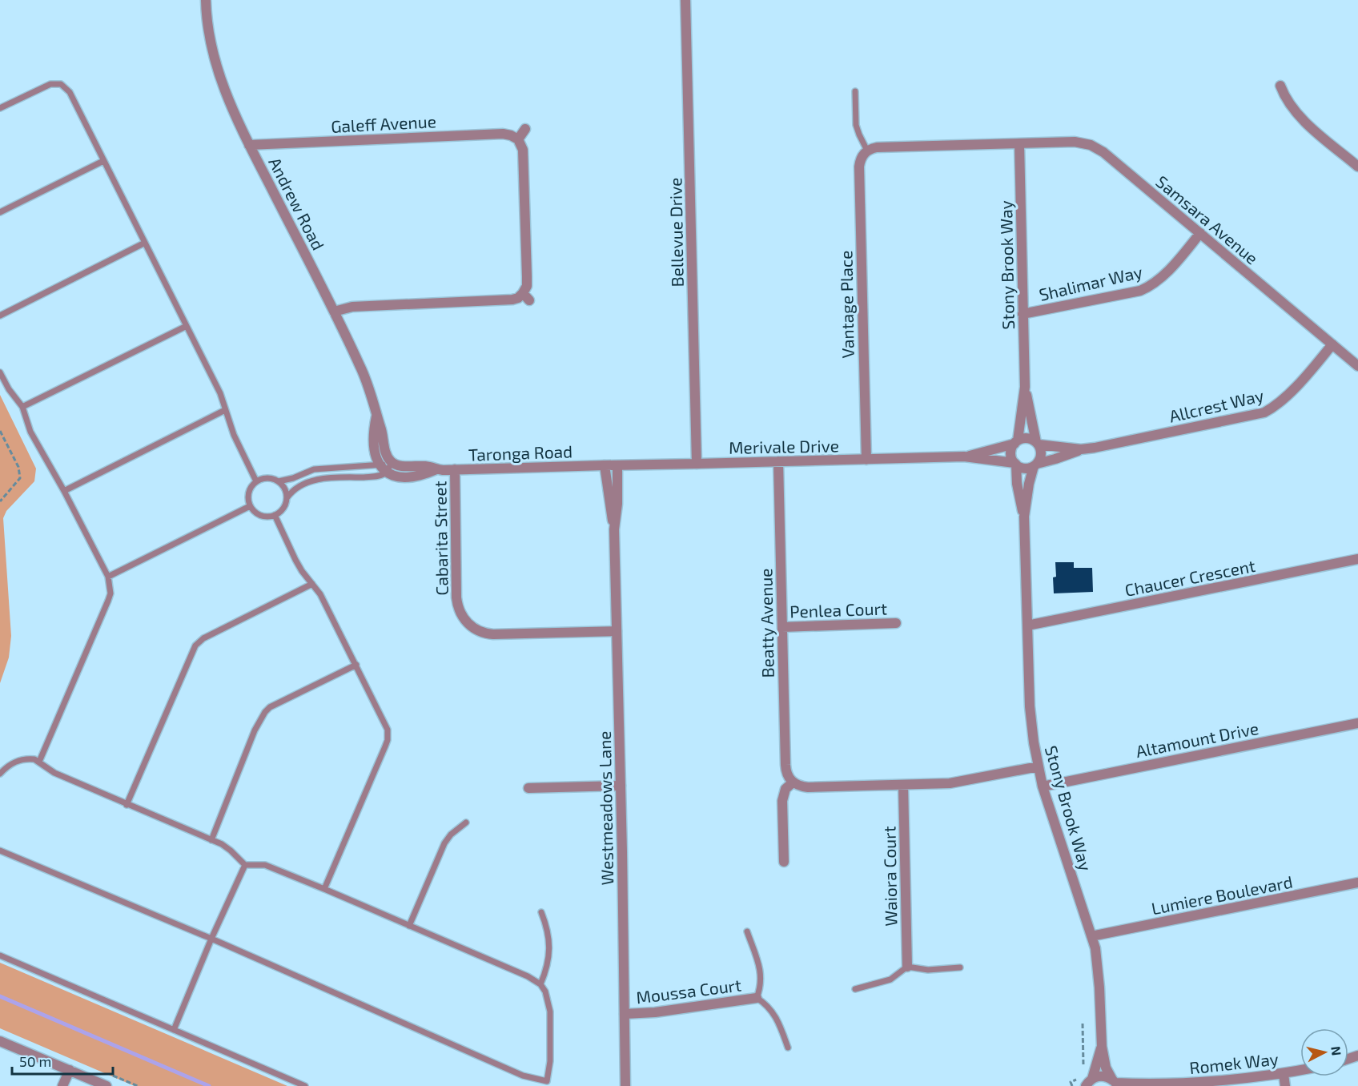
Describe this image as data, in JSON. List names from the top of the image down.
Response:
{
  "streets": {
    "street": [
      "Galeff Avenue",
      "Andrew Road",
      "Samsara Avenue",
      "Bellevue Drive",
      "Stony Brook Way",
      "Shalimar Way",
      "Vantage Place",
      "Allcrest Way",
      "Merivale Drive",
      "Taronga Road",
      "Cabarita Street",
      "Chaucer Crescent",
      "Penlea Court",
      "Beatty Avenue",
      "Altamount Drive",
      "Westmeadows Lane",
      "Waiora Court",
      "Lumiere Boulevard",
      "Moussa Court",
      "Romek Way"
    ]
  },
  "crossings": [
    ["Galeff Avenue", "Andrew Road"],
    ["Andrew Road", "Taronga Road"],
    ["Samsara Avenue", "Stony Brook Way"],
    ["Samsara Avenue", "Shalimar Way"],
    ["Samsara Avenue", "Allcrest Way"],
    ["Bellevue Drive", "Merivale Drive"],
    ["Stony Brook Way", "Shalimar Way"],
    ["Stony Brook Way", "Allcrest Way"],
    ["Stony Brook Way", "Merivale Drive"],
    ["Stony Brook Way", "Chaucer Crescent"],
    ["Stony Brook Way", "Altamount Drive"],
    ["Stony Brook Way", "Lumiere Boulevard"],
    ["Stony Brook Way", "Romek Way"],
    ["Vantage Place", "Merivale Drive"],
    ["Allcrest Way", "Merivale Drive"],
    ["Merivale Drive", "Taronga Road"],
    ["Merivale Drive", "Beatty Avenue"],
    ["Merivale Drive", "Westmeadows Lane"],
    ["Taronga Road", "Cabarita Street"],
    ["Taronga Road", "Westmeadows Lane"],
    ["Cabarita Street", "Westmeadows Lane"],
    ["Penlea Court", "Beatty Avenue"],
    ["Westmeadows Lane", "Moussa Court"]
  ],
  "scale_bar": "50 m",
  "north": "right"
}
